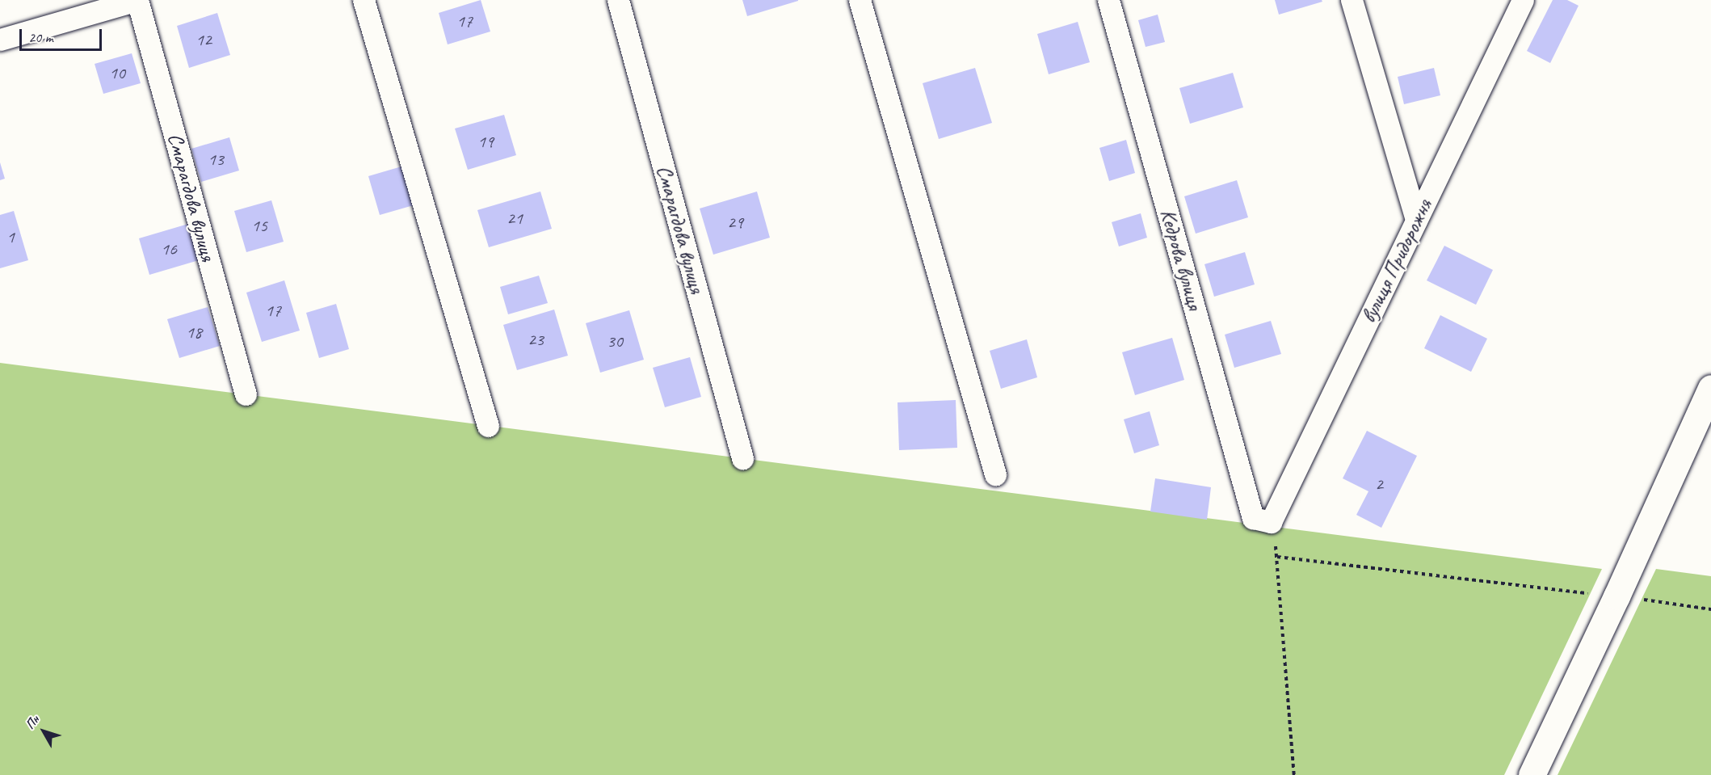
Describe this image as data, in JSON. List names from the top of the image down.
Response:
{
  "streets": {
    "street": ["Смарагдова вулиця", "Кедрова вулиця", "вулиця Придорожня"]
  },
  "crossings": [
    ["Кедрова вулиця", "вулиця Придорожня"]
  ],
  "house_numbers": [
    "17",
    "12",
    "10",
    "19",
    "13",
    "21",
    "29",
    "15",
    "1",
    "16",
    "17",
    "18",
    "23",
    "30",
    "2"
  ],
  "scale_bar": "20 m",
  "north": "top left"
}
